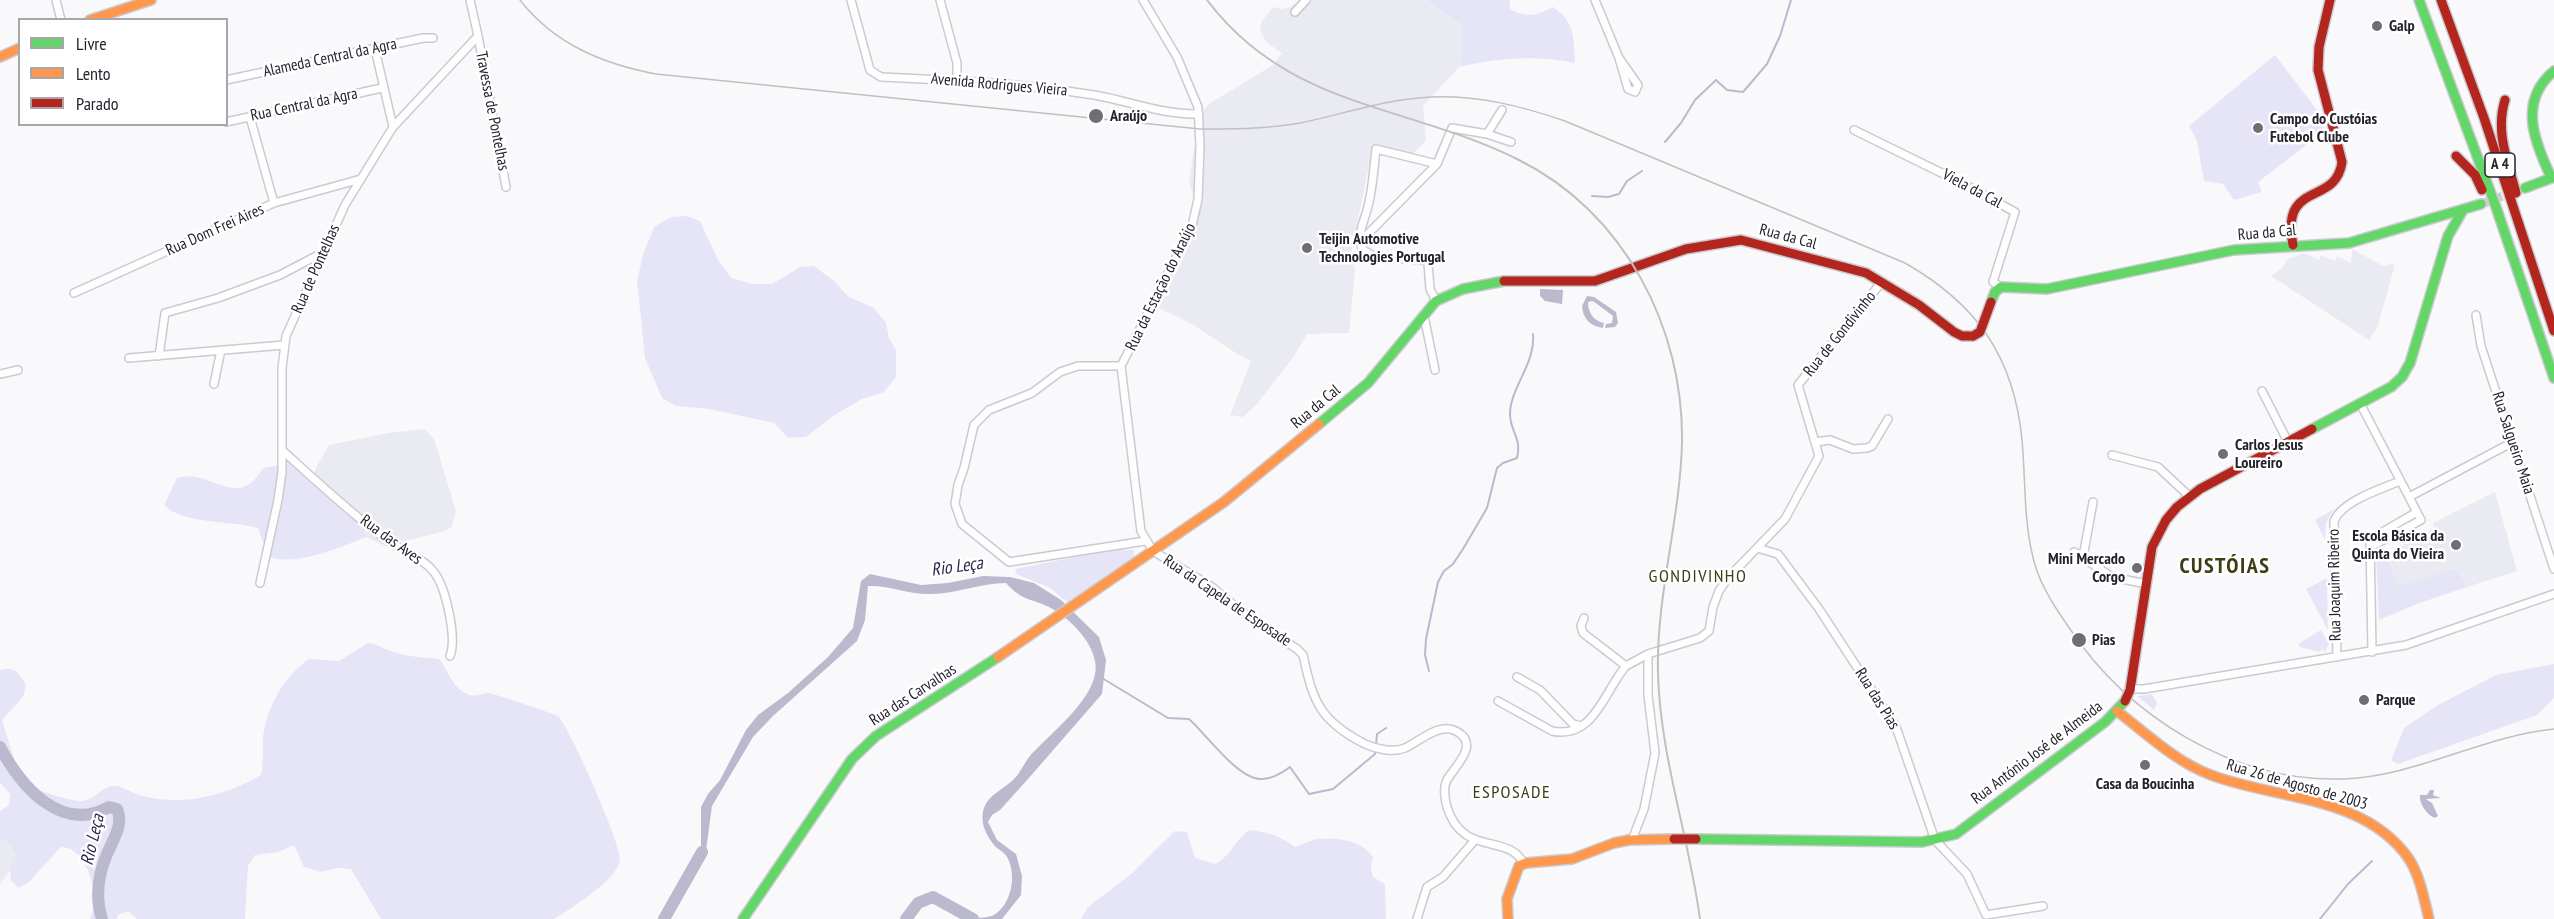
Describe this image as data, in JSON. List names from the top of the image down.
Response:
{
  "streets": {
    "main road": [
      "A 4",
      "Rua da Cal",
      "Rua das Carvalhas",
      "Rua António José de Almeida",
      "Rua 26 de Agosto de 2003"
    ],
    "street": [
      "Alameda Central da Agra",
      "Avenida Rodrigues Vieira",
      "Rua Central da Agra",
      "Travessa de Pontelhas",
      "Viela da Cal",
      "Rua Dom Frei Aires",
      "Rua de Pontelhas",
      "Rua da Estação do Araújo",
      "Rua de Gondivinho",
      "Rua Salgueiro Maia",
      "Rua das Aves",
      "Rua Joaquim Ribeiro",
      "Rua da Capela de Esposade",
      "Rua das Pias"
    ]
  },
  "crossings": [
    ["Avenida Rodrigues Vieira", "Rua da Estação do Araújo"],
    ["Travessa de Pontelhas", "Rua de Pontelhas"],
    ["Viela da Cal", "Rua da Cal"],
    ["Rua Dom Frei Aires", "Rua de Pontelhas"],
    ["Rua da Cal", "Rua de Gondivinho"],
    ["Rua da Cal", "Rua da Capela de Esposade"],
    ["Rua da Cal", "Rua das Carvalhas"],
    ["Rua da Cal", "Rua António José de Almeida"],
    ["Rua de Pontelhas", "Rua das Aves"],
    ["Rua da Estação do Araújo", "Rua da Capela de Esposade"],
    ["Rua de Gondivinho", "Rua das Pias"],
    ["Rua da Capela de Esposade", "Rua das Carvalhas"],
    ["Rua das Pias", "Rua António José de Almeida"],
    ["Rua António José de Almeida", "Rua 26 de Agosto de 2003"]
  ],
  "districts": ["CUSTÓIAS", "GONDIVINHO", "ESPOSADE"],
  "water": ["Rio Leça"],
  "places": [
    "Galp",
    "Araújo",
    "Campo do Custóias Futebol Clube",
    "Teijin Automotive Technologies Portugal",
    "Carlos Jesus Loureiro",
    "Escola Básica da Quinta do Vieira",
    "Mini Mercado Corgo",
    "Pias",
    "Parque",
    "Casa da Boucinha"
  ],
  "legend": ["Livre", "Lento", "Parado"]
}
